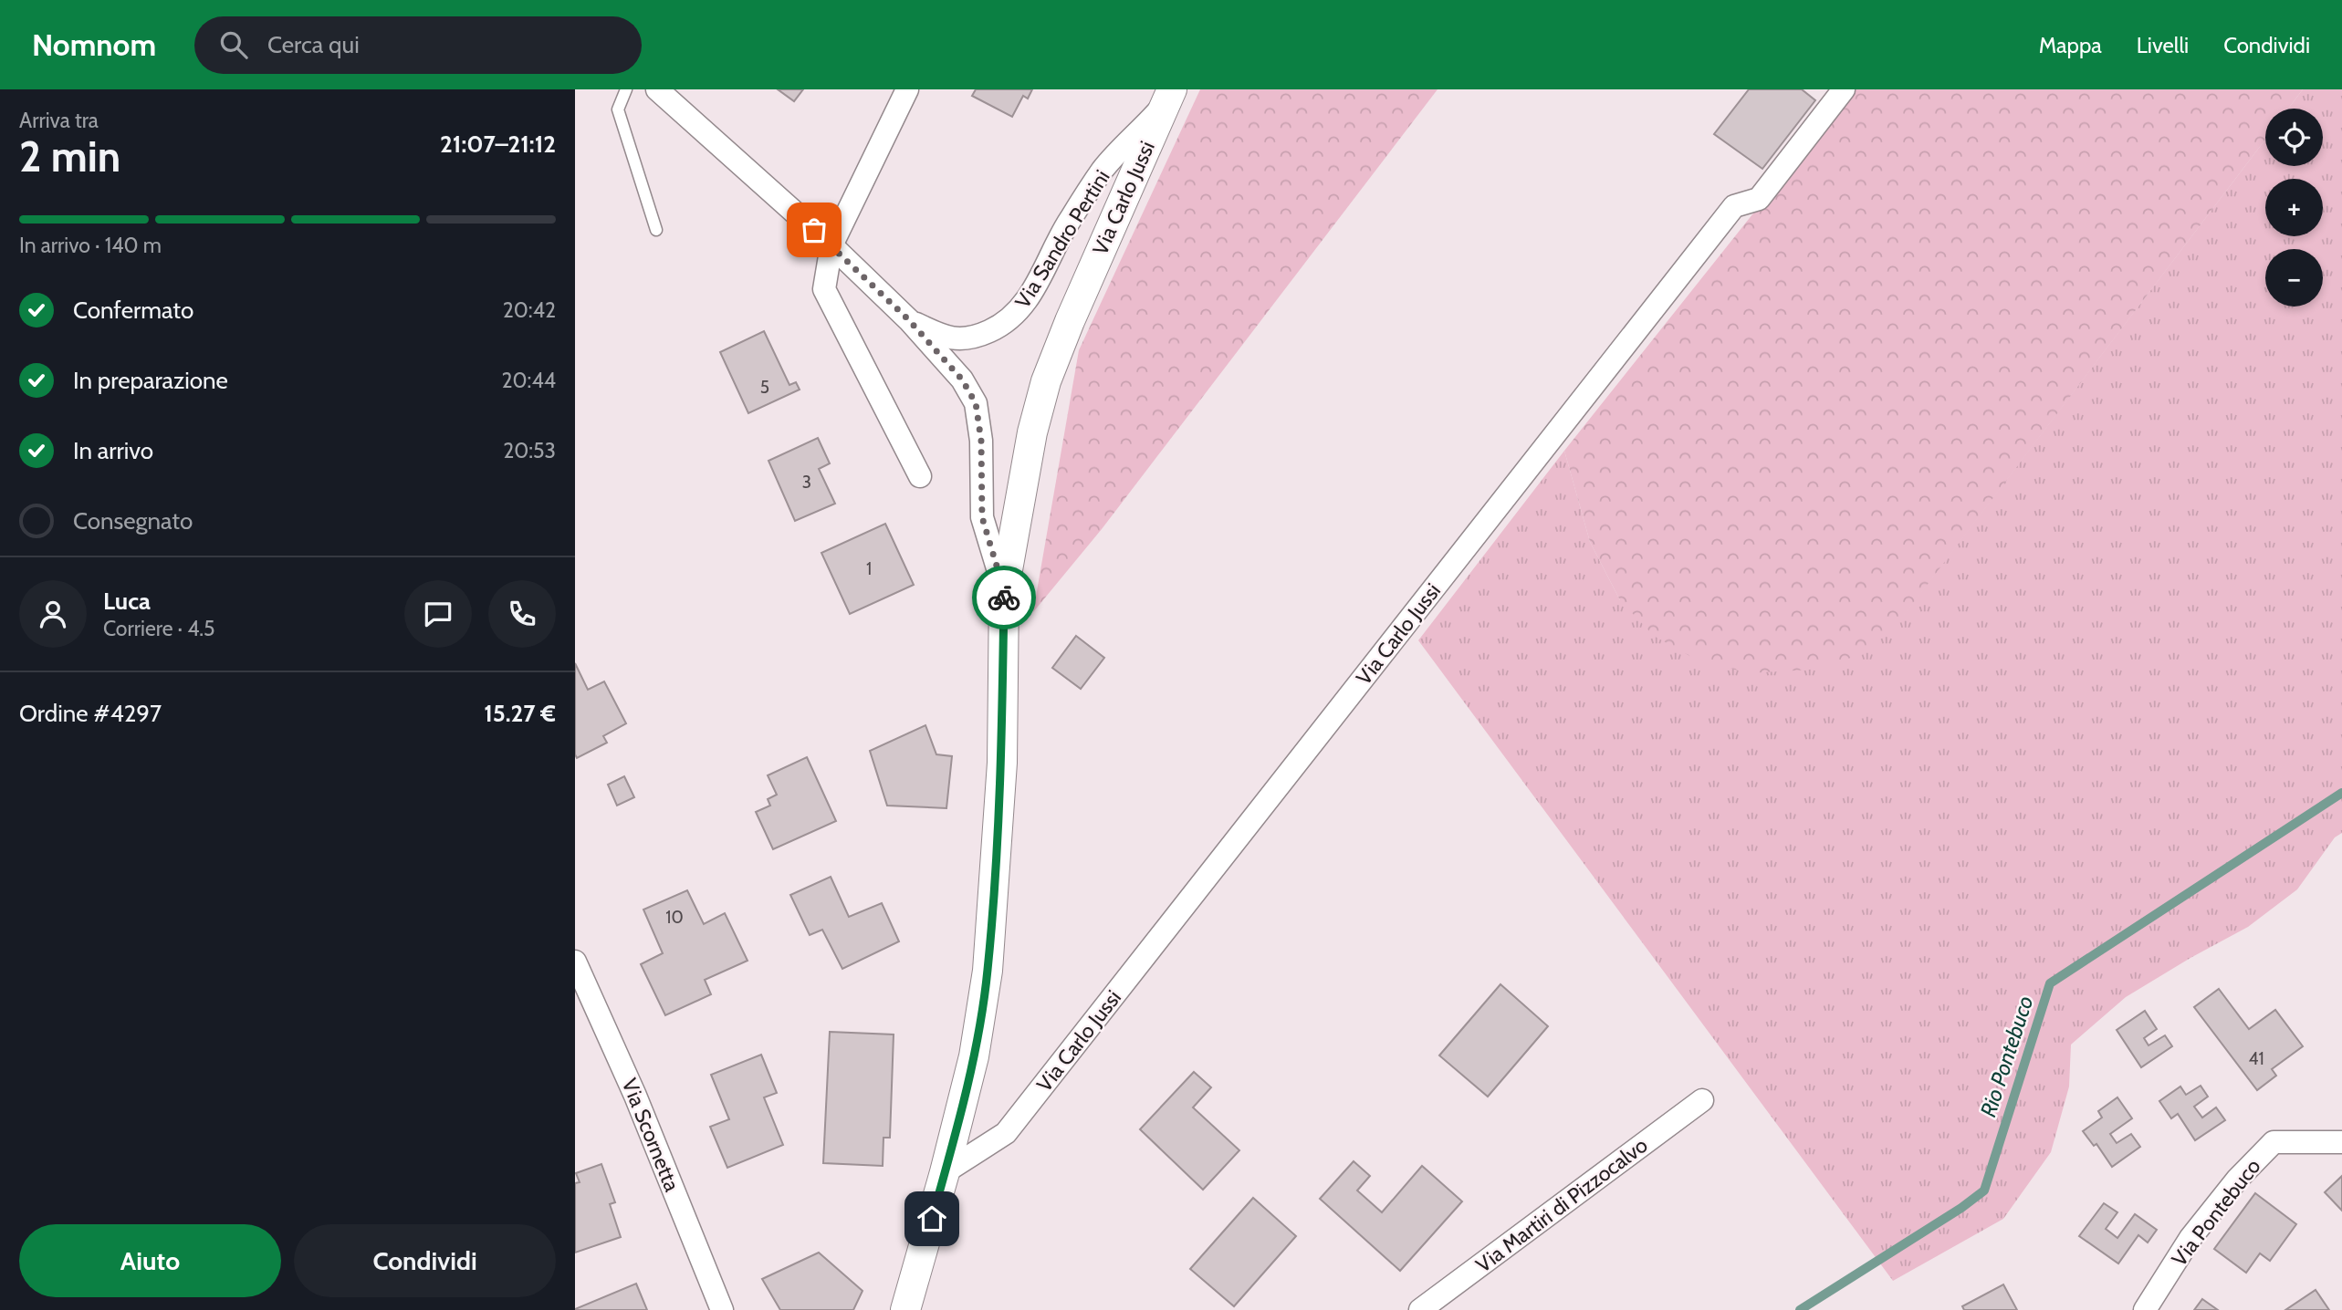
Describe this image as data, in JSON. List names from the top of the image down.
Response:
{
  "streets": {
    "street": [
      "Via Carlo Jussi",
      "Via Sandro Pertini",
      "Via Scornetta",
      "Via Martiri di Pizzocalvo",
      "Via Pontebuco"
    ]
  },
  "crossings": [
    ["Via Carlo Jussi", "Via Sandro Pertini"]
  ],
  "water": ["Rio Pontebuco"],
  "house_numbers": [
    "5",
    "3",
    "1",
    "10",
    "41"
  ],
  "page": {
    "header": "Nomnom",
    "search": "Cerca qui",
    "nav": ["Mappa", "Livelli", "Condividi"],
    "heading": ["2 min", "Arriva tra", "21:07–21:12"],
    "panel": [
      "Luca",
      "Corriere · 4.5",
      "Ordine #4297",
      "15.27 €"
    ],
    "map_buttons": ["+", "−"],
    "bar": "In arrivo · 140 m",
    "list": [
      ["Confermato", "20:42"],
      ["In preparazione", "20:44"],
      ["In arrivo", "20:53"],
      "Consegnato"
    ],
    "buttons": ["Aiuto", "Condividi"]
  }
}
